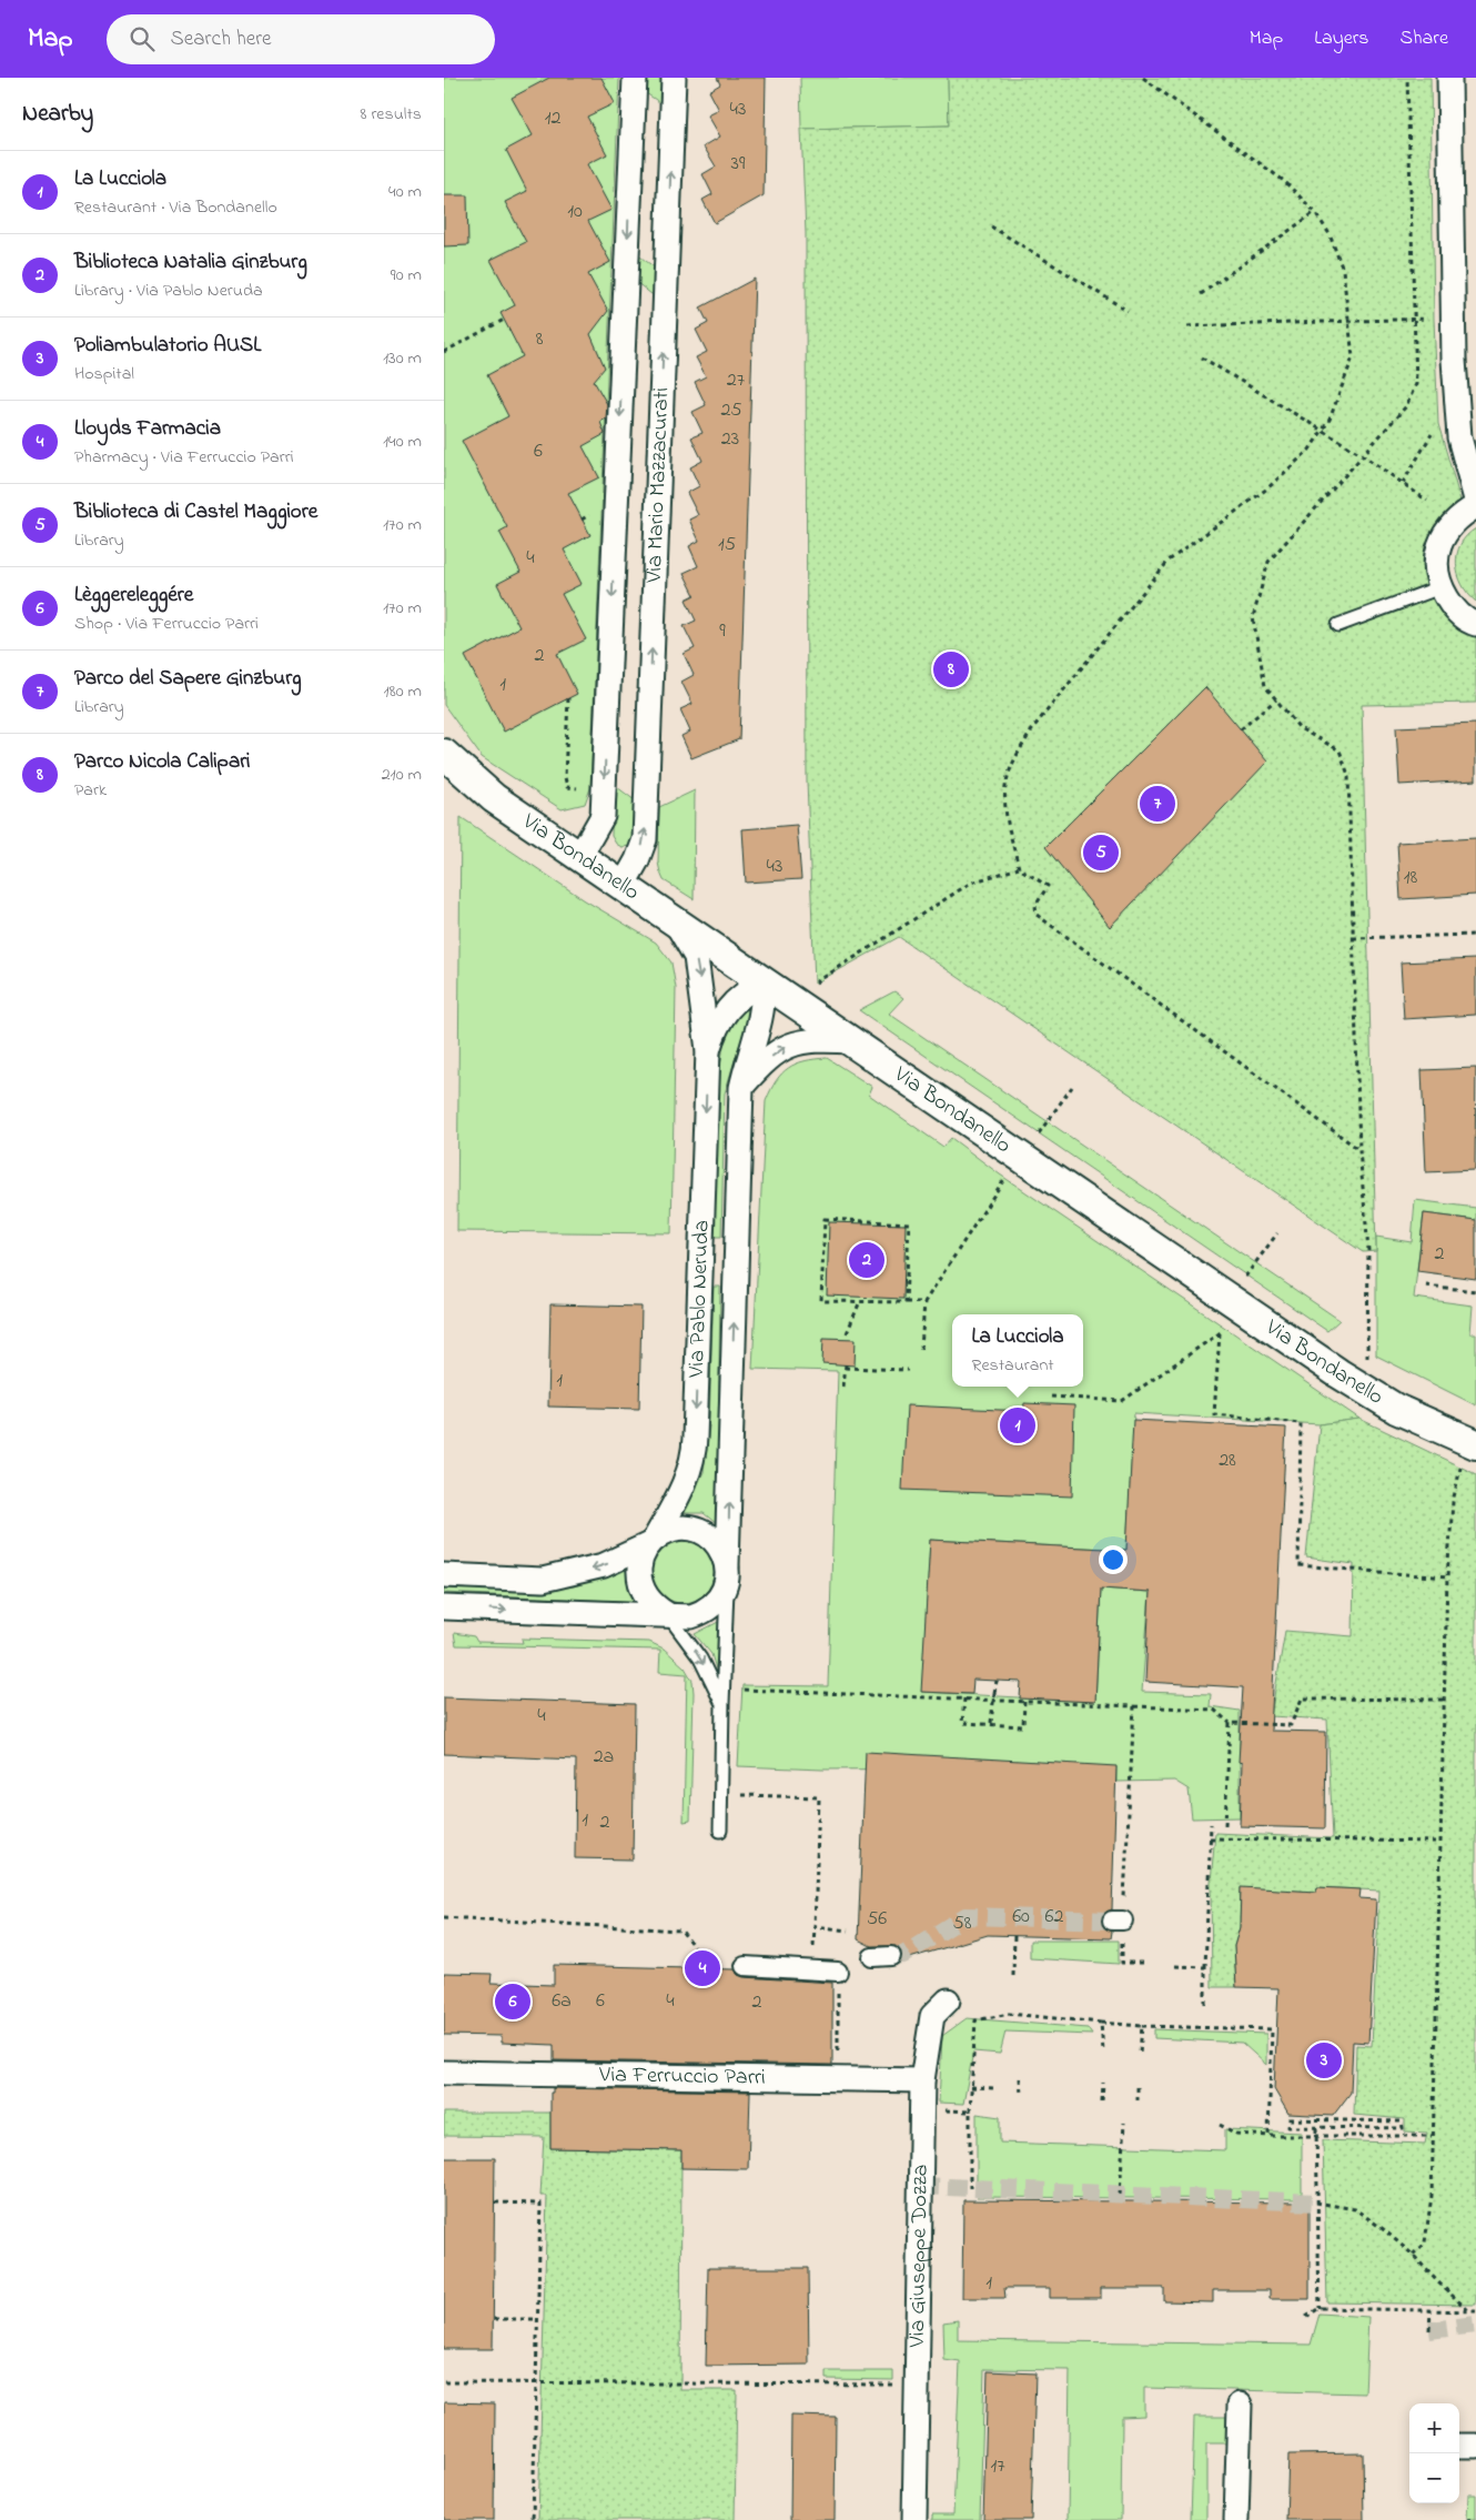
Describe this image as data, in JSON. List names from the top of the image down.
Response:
{
  "streets": {
    "street": [
      "Via Mario Mazzacurati",
      "Via Bondanello",
      "Via Pablo Neruda",
      "Via Ferruccio Parri",
      "Via Giuseppe Dozza"
    ]
  },
  "crossings": [
    ["Via Mario Mazzacurati", "Via Bondanello"],
    ["Via Bondanello", "Via Pablo Neruda"],
    ["Via Ferruccio Parri", "Via Giuseppe Dozza"]
  ],
  "house_numbers": [
    "43",
    "12",
    "39",
    "10",
    "8",
    "27",
    "25",
    "23",
    "6",
    "15",
    "4",
    "9",
    "2",
    "1",
    "43",
    "18",
    "2",
    "1",
    "28",
    "4",
    "2a",
    "1",
    "2",
    "60",
    "62",
    "56",
    "58",
    "6a",
    "6",
    "4",
    "2",
    "1",
    "17"
  ],
  "page": {
    "header": "Map",
    "search": "Search here",
    "nav": ["Map", "Layers", "Share"],
    "heading": ["Nearby", "8 results"],
    "list": [
      {
        "mark": "1",
        "name": "La Lucciola",
        "note": "Restaurant · Via Bondanello",
        "value": "40 m"
      },
      {
        "mark": "2",
        "name": "Biblioteca Natalia Ginzburg",
        "note": "Library · Via Pablo Neruda",
        "value": "90 m"
      },
      {
        "mark": "3",
        "name": "Poliambulatorio AUSL",
        "note": "Hospital",
        "value": "130 m"
      },
      {
        "mark": "4",
        "name": "Lloyds Farmacia",
        "note": "Pharmacy · Via Ferruccio Parri",
        "value": "140 m"
      },
      {
        "mark": "5",
        "name": "Biblioteca di Castel Maggiore",
        "note": "Library",
        "value": "170 m"
      },
      {
        "mark": "6",
        "name": "Lèggereleggére",
        "note": "Shop · Via Ferruccio Parri",
        "value": "170 m"
      },
      {
        "mark": "7",
        "name": "Parco del Sapere Ginzburg",
        "note": "Library",
        "value": "180 m"
      },
      {
        "mark": "8",
        "name": "Parco Nicola Calipari",
        "note": "Park",
        "value": "210 m"
      }
    ],
    "pins": [
      "8",
      "7",
      "5",
      "2",
      "1",
      "4",
      "6",
      "3"
    ],
    "popup": ["La Lucciola", "Restaurant"],
    "map_buttons": ["+", "−"]
  }
}
